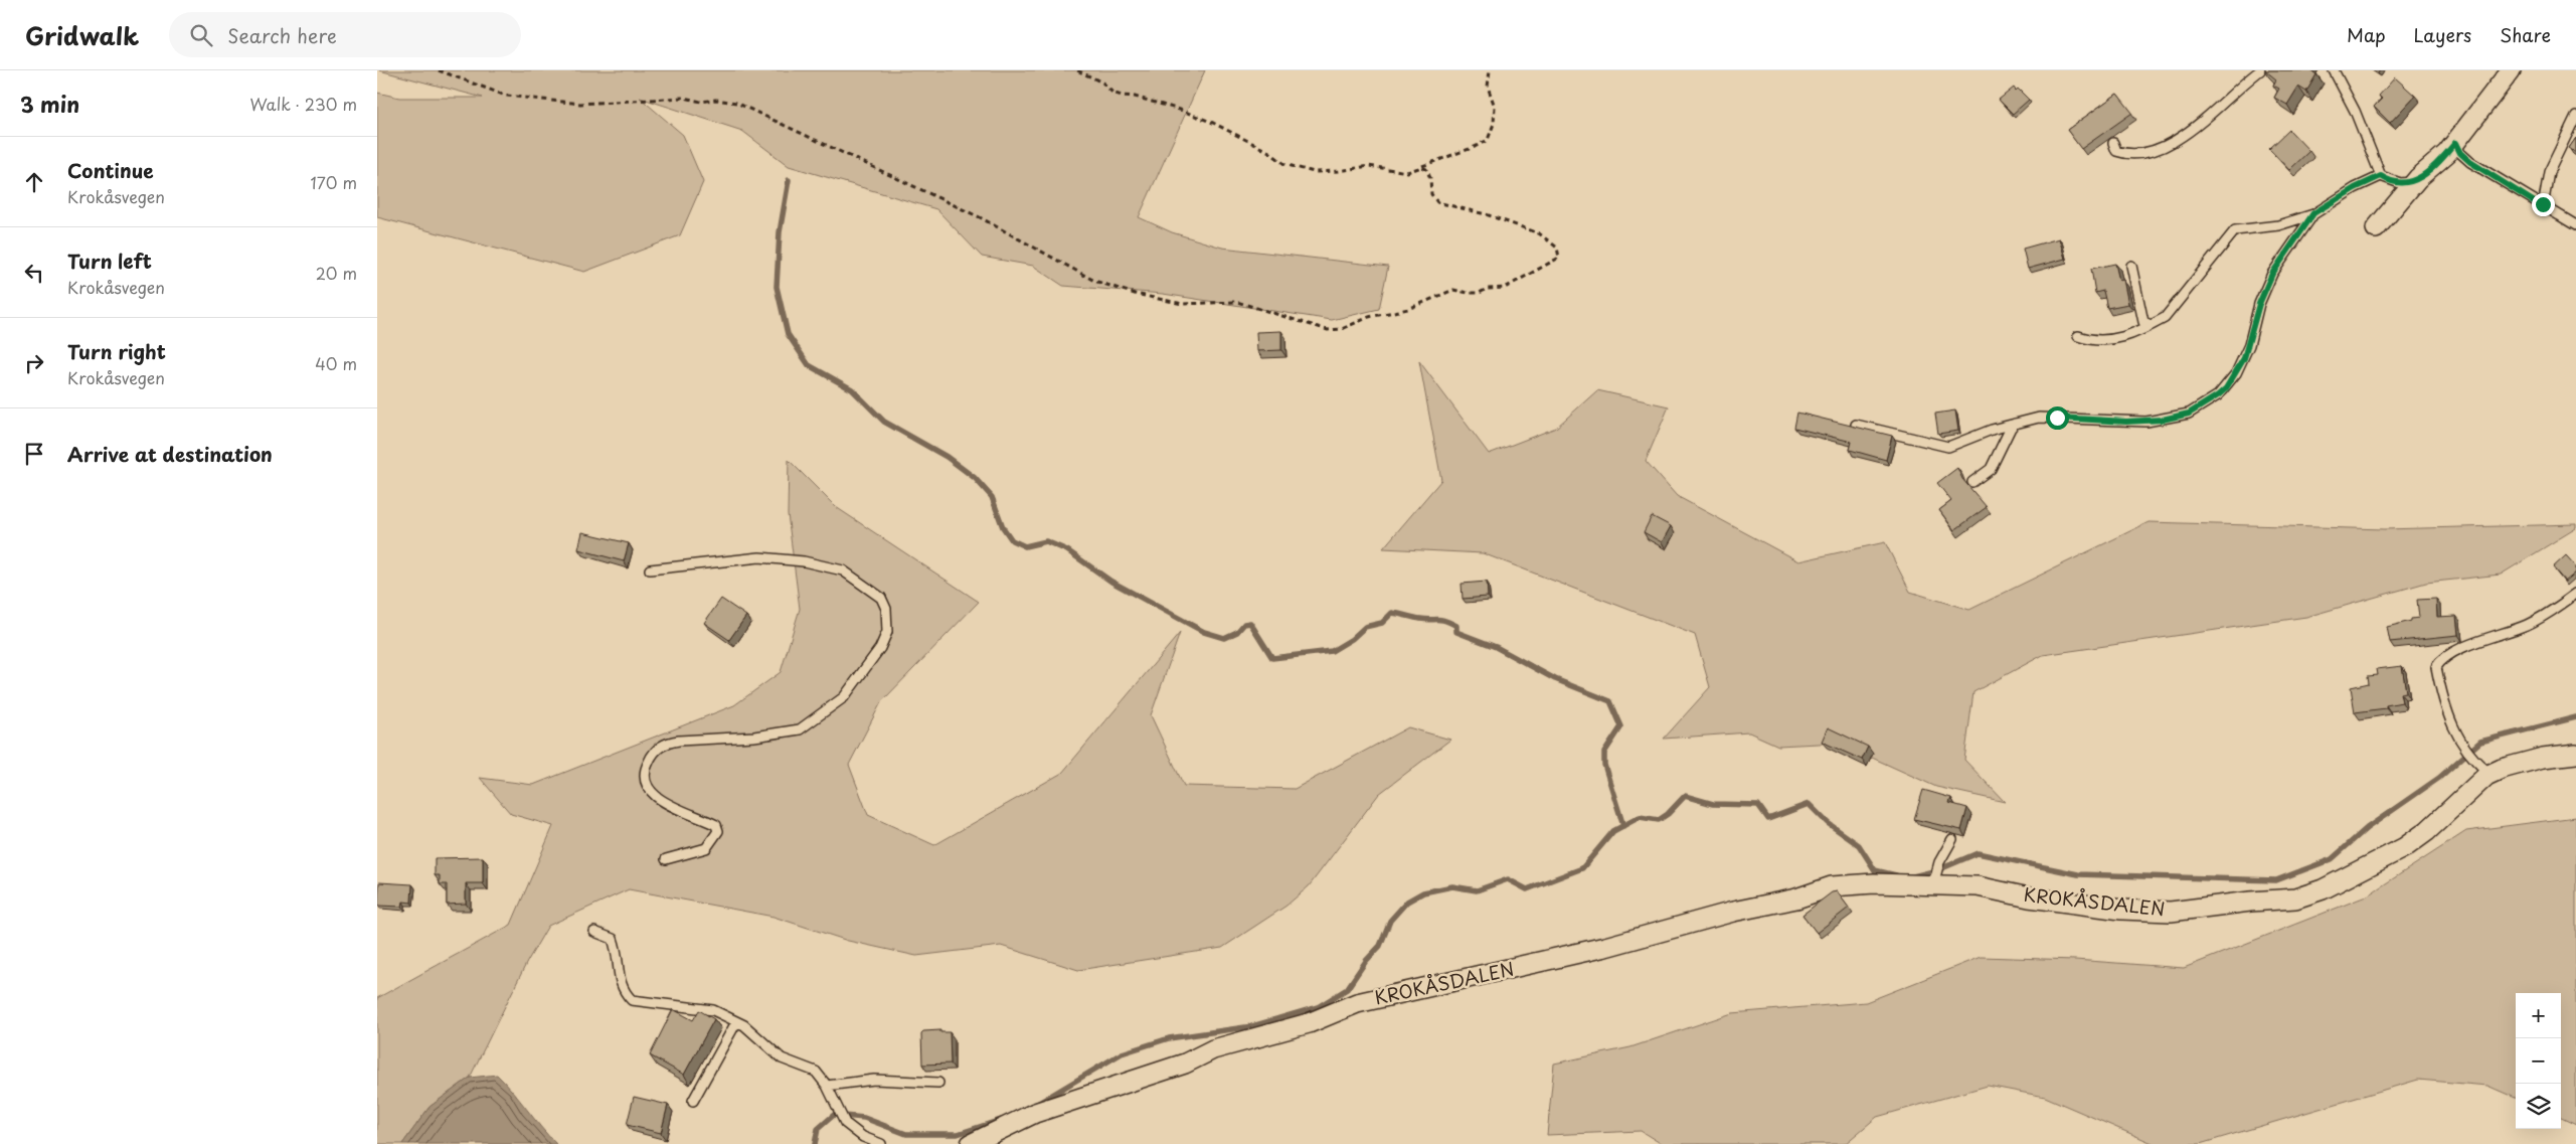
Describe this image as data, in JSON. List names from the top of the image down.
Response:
{
  "streets": {
    "street": ["KROKÅSDALEN"]
  },
  "page": {
    "header": "Gridwalk",
    "search": "Search here",
    "nav": ["Map", "Layers", "Share"],
    "heading": ["3 min", "Walk · 230 m"],
    "list": [
      ["Continue", "Krokåsvegen", "170 m"],
      ["Turn left", "Krokåsvegen", "20 m"],
      ["Turn right", "Krokåsvegen", "40 m"],
      "Arrive at destination"
    ],
    "map_buttons": ["+", "−"]
  }
}
